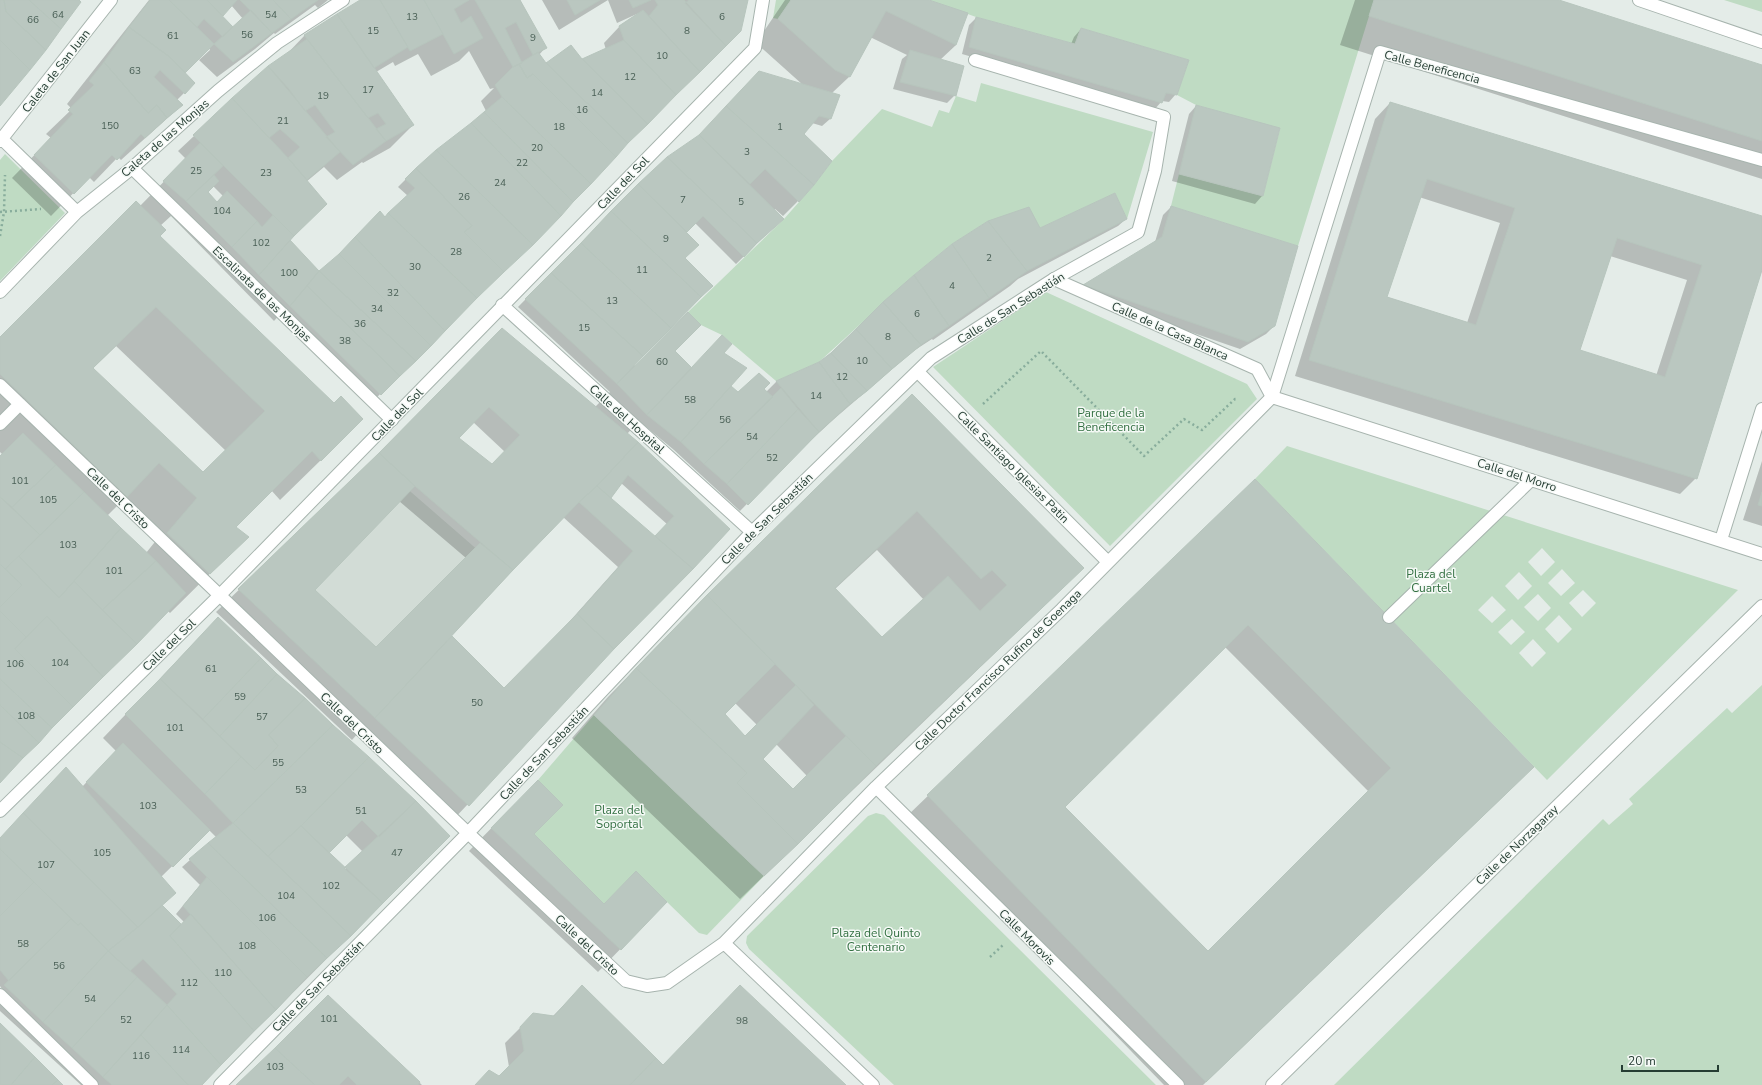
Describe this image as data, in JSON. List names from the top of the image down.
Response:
{
  "streets": {
    "street": [
      "Calle Beneficencia",
      "Caleta de San Juan",
      "Caleta de las Monjas",
      "Calle del Sol",
      "Escalinata de las Monjas",
      "Calle de San Sebastián",
      "Calle de la Casa Blanca",
      "Calle del Hospital",
      "Calle Santiago Iglesias Patin",
      "Calle del Morro",
      "Calle del Cristo",
      "Calle Doctor Francisco Rufino de Goenaga",
      "Calle de Norzagaray",
      "Calle Morovis"
    ]
  },
  "crossings": [
    ["Calle Beneficencia", "Calle de la Casa Blanca"],
    ["Calle Beneficencia", "Calle del Morro"],
    ["Calle Beneficencia", "Calle Doctor Francisco Rufino de Goenaga"],
    ["Caleta de las Monjas", "Escalinata de las Monjas"],
    ["Calle del Sol", "Escalinata de las Monjas"],
    ["Calle del Sol", "Calle del Hospital"],
    ["Calle del Sol", "Calle del Cristo"],
    ["Calle de San Sebastián", "Calle de la Casa Blanca"],
    ["Calle de San Sebastián", "Calle del Hospital"],
    ["Calle de San Sebastián", "Calle Santiago Iglesias Patin"],
    ["Calle de San Sebastián", "Calle del Cristo"],
    ["Calle de la Casa Blanca", "Calle del Morro"],
    ["Calle de la Casa Blanca", "Calle Doctor Francisco Rufino de Goenaga"],
    ["Calle Santiago Iglesias Patin", "Calle Doctor Francisco Rufino de Goenaga"],
    ["Calle del Morro", "Calle Doctor Francisco Rufino de Goenaga"],
    ["Calle del Cristo", "Calle Doctor Francisco Rufino de Goenaga"],
    ["Calle Doctor Francisco Rufino de Goenaga", "Calle Morovis"]
  ],
  "parks": [
    "Parque de la Beneficencia",
    "Plaza del Cuartel",
    "Plaza del Soportal",
    "Plaza del Quinto Centenario"
  ],
  "house_numbers": [
    "64",
    "54",
    "13",
    "6",
    "66",
    "15",
    "8",
    "56",
    "61",
    "9",
    "10",
    "63",
    "12",
    "17",
    "14",
    "19",
    "16",
    "21",
    "150",
    "18",
    "1",
    "20",
    "3",
    "22",
    "25",
    "23",
    "24",
    "26",
    "7",
    "5",
    "104",
    "9",
    "102",
    "28",
    "2",
    "30",
    "11",
    "100",
    "4",
    "32",
    "13",
    "34",
    "6",
    "36",
    "15",
    "8",
    "38",
    "10",
    "60",
    "12",
    "14",
    "58",
    "56",
    "54",
    "52",
    "101",
    "105",
    "103",
    "101",
    "104",
    "106",
    "61",
    "59",
    "50",
    "108",
    "57",
    "101",
    "55",
    "53",
    "103",
    "51",
    "105",
    "47",
    "107",
    "102",
    "104",
    "106",
    "58",
    "108",
    "56",
    "110",
    "112",
    "54",
    "101",
    "52",
    "98",
    "114",
    "116",
    "103"
  ],
  "scale_bar": "20 m"
}
